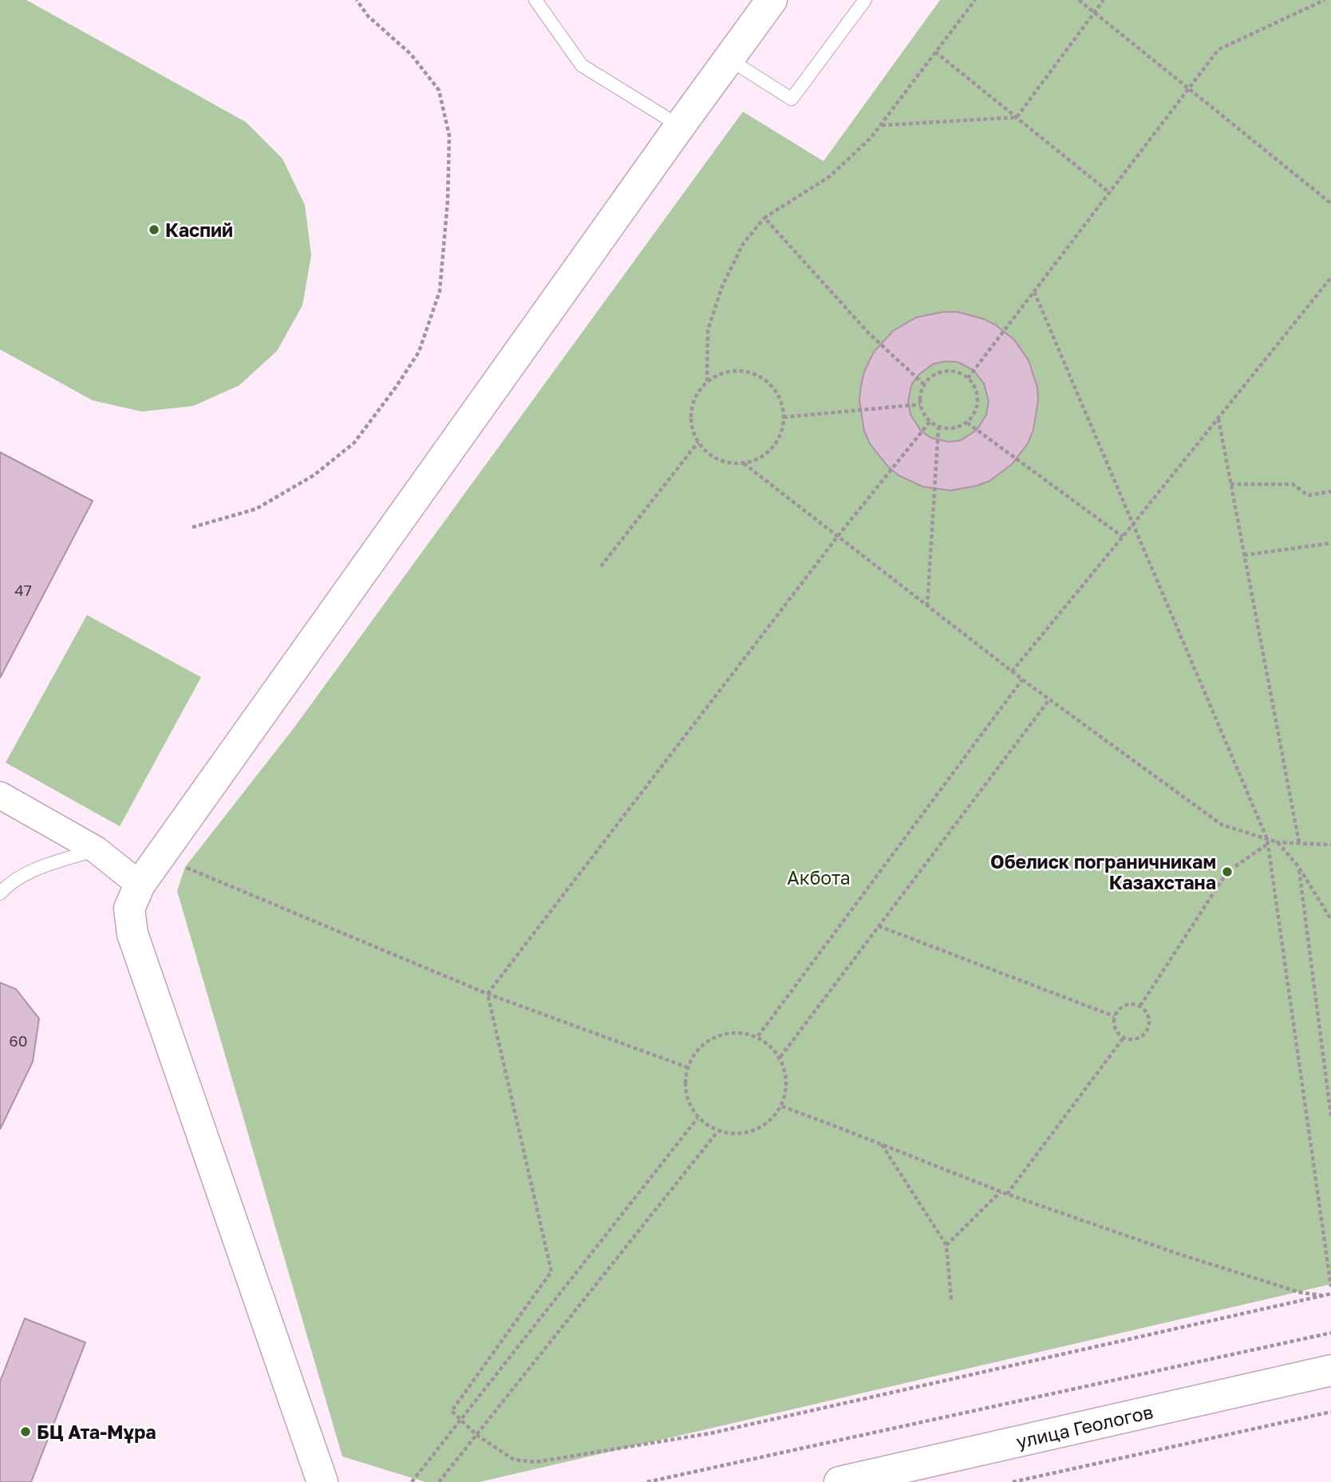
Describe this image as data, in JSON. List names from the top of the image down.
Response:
{
  "streets": {
    "street": ["улица Геологов"]
  },
  "parks": ["Акбота"],
  "places": ["Каспий", "Обелиск пограничникам Казахстана", "БЦ Ата-Мұра"],
  "house_numbers": ["47", "60"]
}
